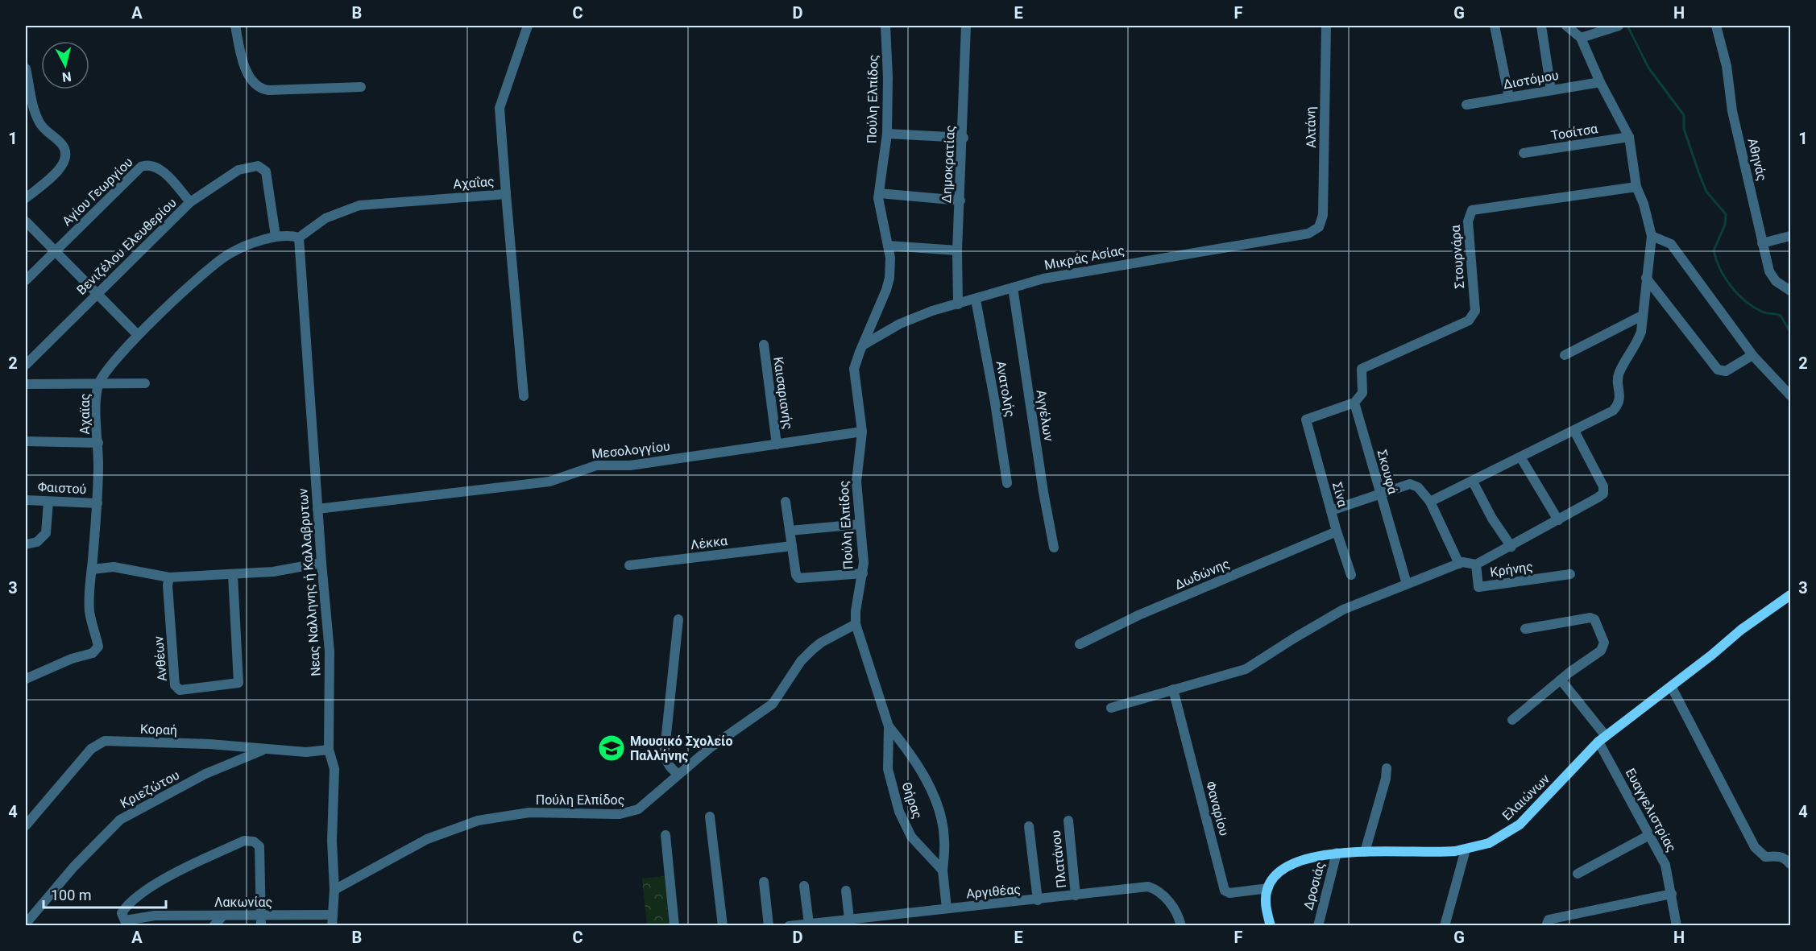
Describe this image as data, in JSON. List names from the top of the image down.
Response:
{
  "streets": {
    "main road": ["Ελαιώνων"],
    "street": [
      "Διστόμου",
      "Πούλη Ελπίδος",
      "Αλτάνη",
      "Τοσίτσα",
      "Αθηνάς",
      "Δημοκρατίας",
      "Αχαΐας",
      "Αγίου Γεωργίου",
      "Βενιζέλου Ελευθερίου",
      "Στουρνάρα",
      "Μικράς Ασίας",
      "Ανατολής",
      "Καισαριανής",
      "Αχαϊας",
      "Αγγέλων",
      "Μεσολογγίου",
      "Σκουφά",
      "Φαιστού",
      "Σίνα",
      "Λέκκα",
      "Κρήνης",
      "Δωδώνης",
      "Νεας Nαλληνης ή Καλλαβρυτων",
      "Ανθέων",
      "Κοραή",
      "Κριεζώτου",
      "Θήρας",
      "Φαναρίου",
      "Ευαγγελιστρίας",
      "Πλατάνου",
      "Δροσιάς",
      "Αργιθέας",
      "Λακωνίας"
    ]
  },
  "crossings": [
    ["Πούλη Ελπίδος", "Μικράς Ασίας"],
    ["Πούλη Ελπίδος", "Μεσολογγίου"],
    ["Πούλη Ελπίδος", "Νεας Nαλληνης ή Καλλαβρυτων"],
    ["Πούλη Ελπίδος", "Θήρας"],
    ["Αλτάνη", "Μικράς Ασίας"],
    ["Δημοκρατίας", "Μικράς Ασίας"],
    ["Αχαΐας", "Αχαϊας"],
    ["Αχαΐας", "Νεας Nαλληνης ή Καλλαβρυτων"],
    ["Αγίου Γεωργίου", "Βενιζέλου Ελευθερίου"],
    ["Βενιζέλου Ελευθερίου", "Αχαϊας"],
    ["Στουρνάρα", "Σκουφά"],
    ["Στουρνάρα", "Σίνα"],
    ["Μικράς Ασίας", "Ανατολής"],
    ["Μικράς Ασίας", "Αγγέλων"],
    ["Καισαριανής", "Μεσολογγίου"],
    ["Αχαϊας", "Φαιστού"],
    ["Αχαϊας", "Νεας Nαλληνης ή Καλλαβρυτων"],
    ["Μεσολογγίου", "Νεας Nαλληνης ή Καλλαβρυτων"],
    ["Σκουφά", "Σίνα"],
    ["Σίνα", "Δωδώνης"],
    ["Νεας Nαλληνης ή Καλλαβρυτων", "Κοραή"],
    ["Νεας Nαλληνης ή Καλλαβρυτων", "Λακωνίας"],
    ["Κοραή", "Κριεζώτου"],
    ["Ελαιώνων", "Φαναρίου"],
    ["Ελαιώνων", "Ευαγγελιστρίας"],
    ["Ελαιώνων", "Δροσιάς"],
    ["Θήρας", "Αργιθέας"],
    ["Πλατάνου", "Αργιθέας"]
  ],
  "places": {
    "school or university": ["Μουσικό Σχολείο Παλλήνης"]
  },
  "scale_bar": "100 m",
  "north": "bottom",
  "grid": {
    "columns": [
      "A",
      "B",
      "C",
      "D",
      "E",
      "F",
      "G",
      "H"
    ],
    "rows": [
      "1",
      "2",
      "3",
      "4"
    ]
  }
}
